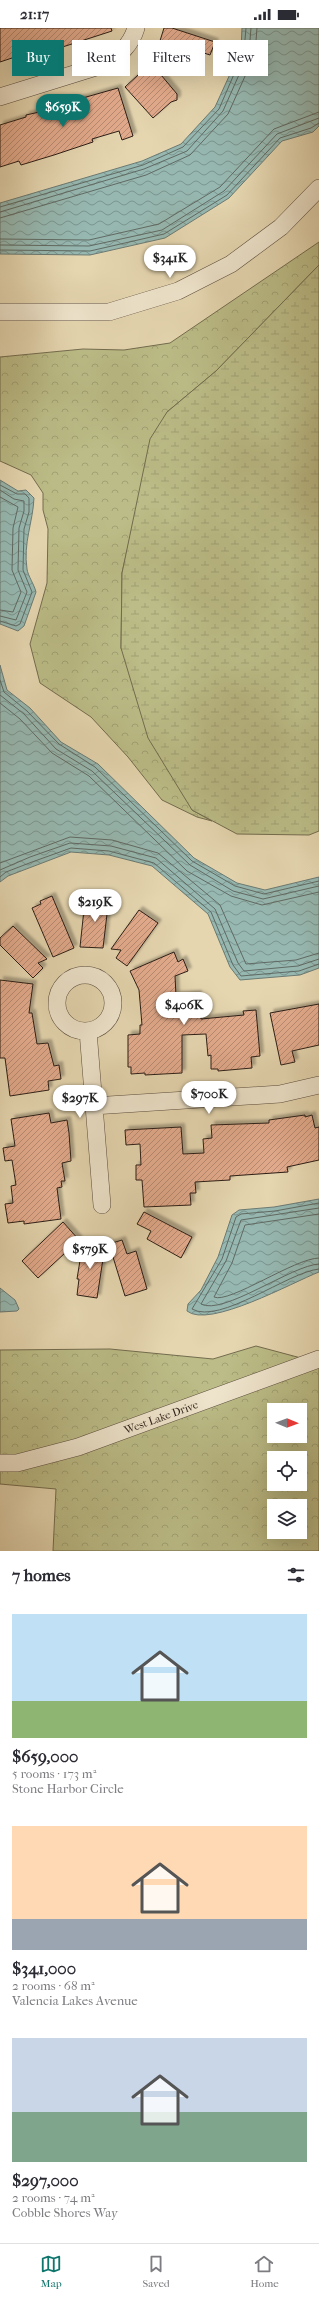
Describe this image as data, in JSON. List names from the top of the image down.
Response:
{
  "streets": {
    "street": ["West Lake Drive"]
  },
  "north": "right",
  "page": {
    "status": "21:17",
    "chip": [
      "Buy",
      "Rent",
      "Filters",
      "New"
    ],
    "price": [
      "$659K",
      "$341K",
      "$219K",
      "$406K",
      "$700K",
      "$297K",
      "$579K"
    ],
    "heading": "7 homes",
    "list": [
      {
        "name": "$659,000",
        "note": "5 rooms · 173 m² · Stone Harbor Circle"
      },
      {
        "name": "$341,000",
        "note": "2 rooms · 68 m² · Valencia Lakes Avenue"
      },
      {
        "name": "$297,000",
        "note": "2 rooms · 74 m² · Cobble Shores Way"
      }
    ],
    "tabs": ["Map", "Saved", "Home"]
  }
}
